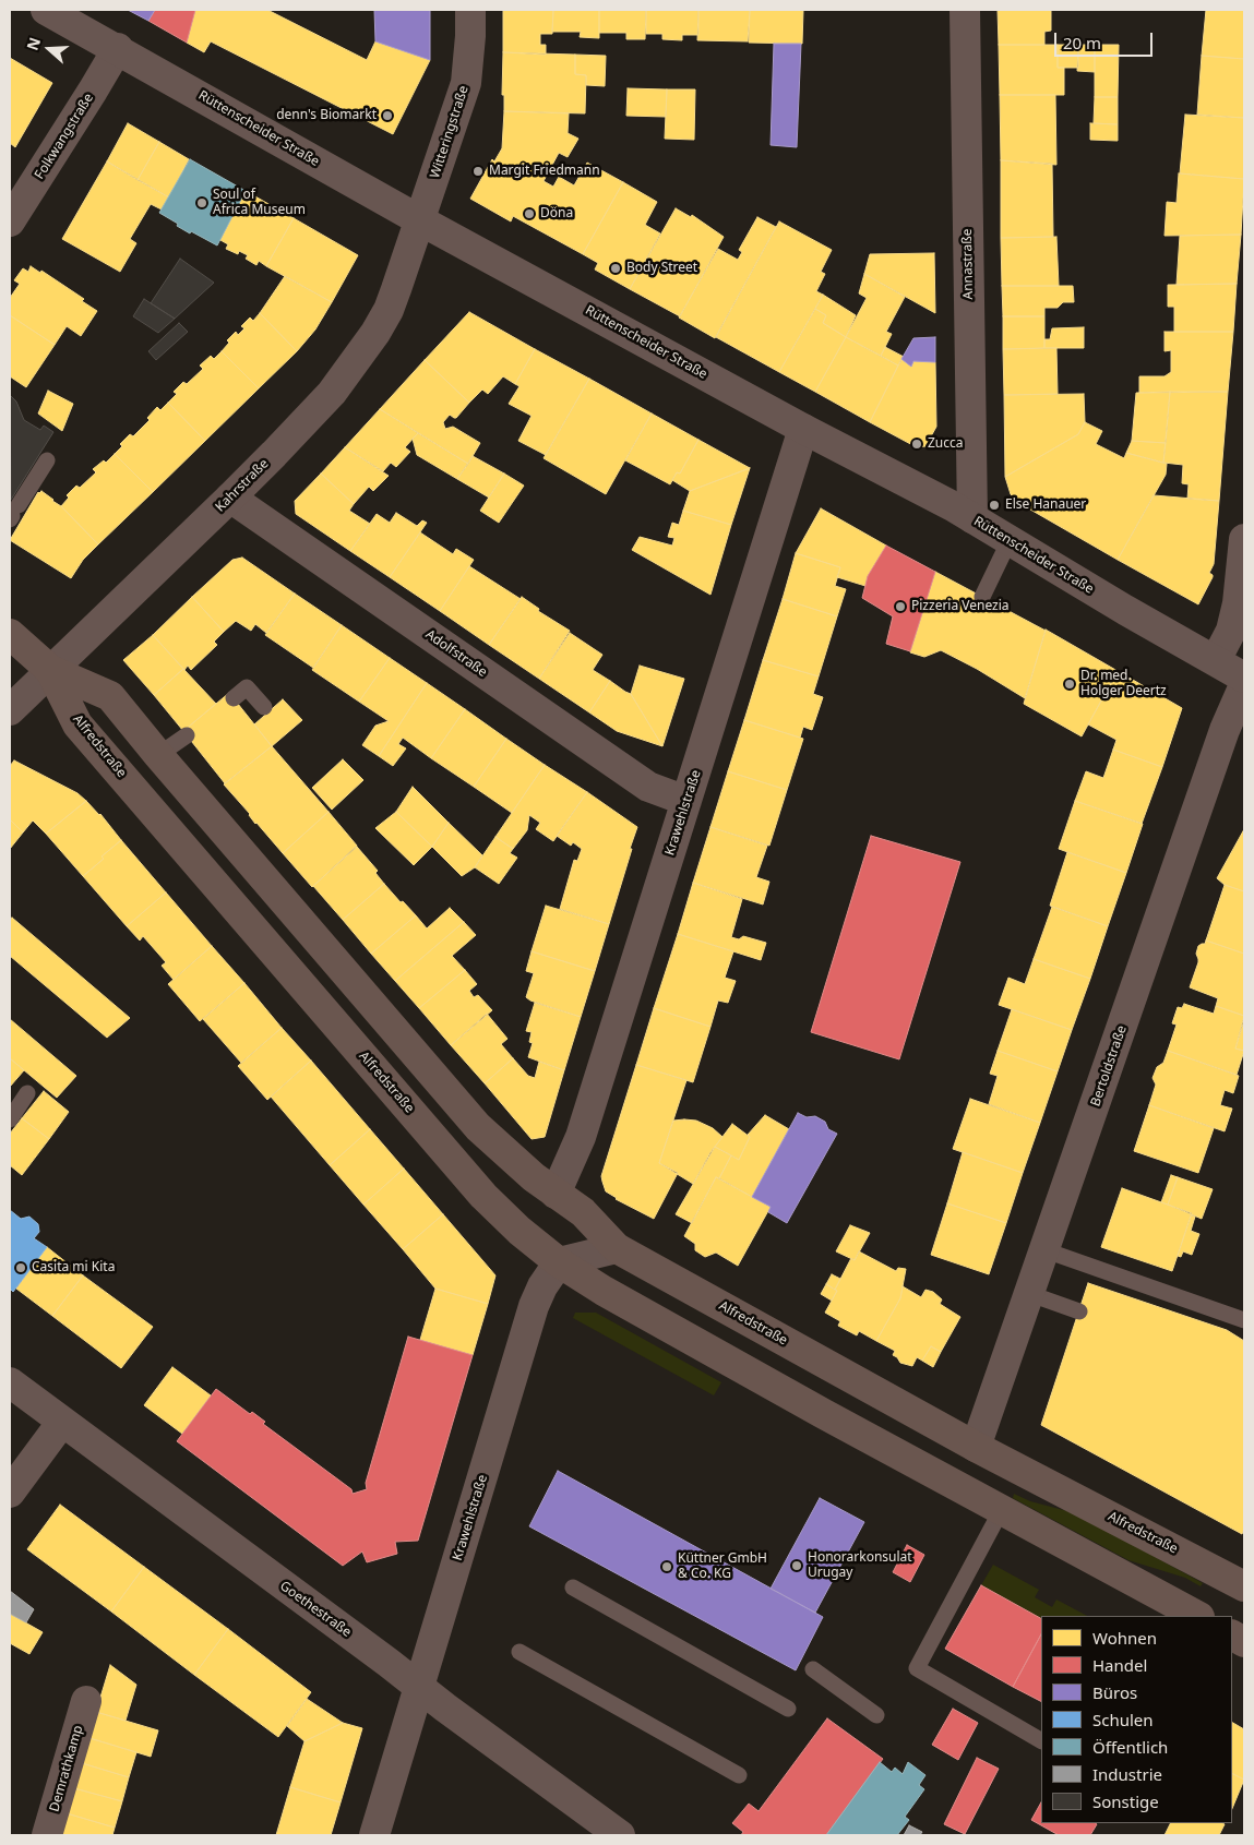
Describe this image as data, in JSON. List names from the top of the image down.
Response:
{
  "streets": {
    "main road": ["Alfredstraße"],
    "street": [
      "Rüttenscheider Straße",
      "Witteringstraße",
      "Folkwangstraße",
      "Annastraße",
      "Kahrstraße",
      "Adolfstraße",
      "Krawehlstraße",
      "Bertoldstraße",
      "Goethestraße",
      "Demrathkamp"
    ]
  },
  "crossings": [
    ["Rüttenscheider Straße", "Witteringstraße"],
    ["Rüttenscheider Straße", "Folkwangstraße"],
    ["Rüttenscheider Straße", "Annastraße"],
    ["Rüttenscheider Straße", "Kahrstraße"],
    ["Rüttenscheider Straße", "Krawehlstraße"],
    ["Witteringstraße", "Kahrstraße"],
    ["Kahrstraße", "Adolfstraße"],
    ["Kahrstraße", "Alfredstraße"],
    ["Adolfstraße", "Krawehlstraße"],
    ["Alfredstraße", "Krawehlstraße"],
    ["Alfredstraße", "Bertoldstraße"],
    ["Krawehlstraße", "Goethestraße"]
  ],
  "places": [
    "denn's Biomarkt",
    "Margit Friedmann",
    "Soul of Africa Museum",
    "Döna",
    "Body Street",
    "Zucca",
    "Else Hanauer",
    "Pizzeria Venezia",
    "Dr. med. Holger Deertz",
    "Casita mi Kita",
    "Honorarkonsulat Urugay",
    "Küttner GmbH & Co. KG"
  ],
  "legend": [
    "Wohnen",
    "Handel",
    "Büros",
    "Schulen",
    "Öffentlich",
    "Industrie",
    "Sonstige"
  ],
  "scale_bar": "20 m",
  "north": "left"
}
